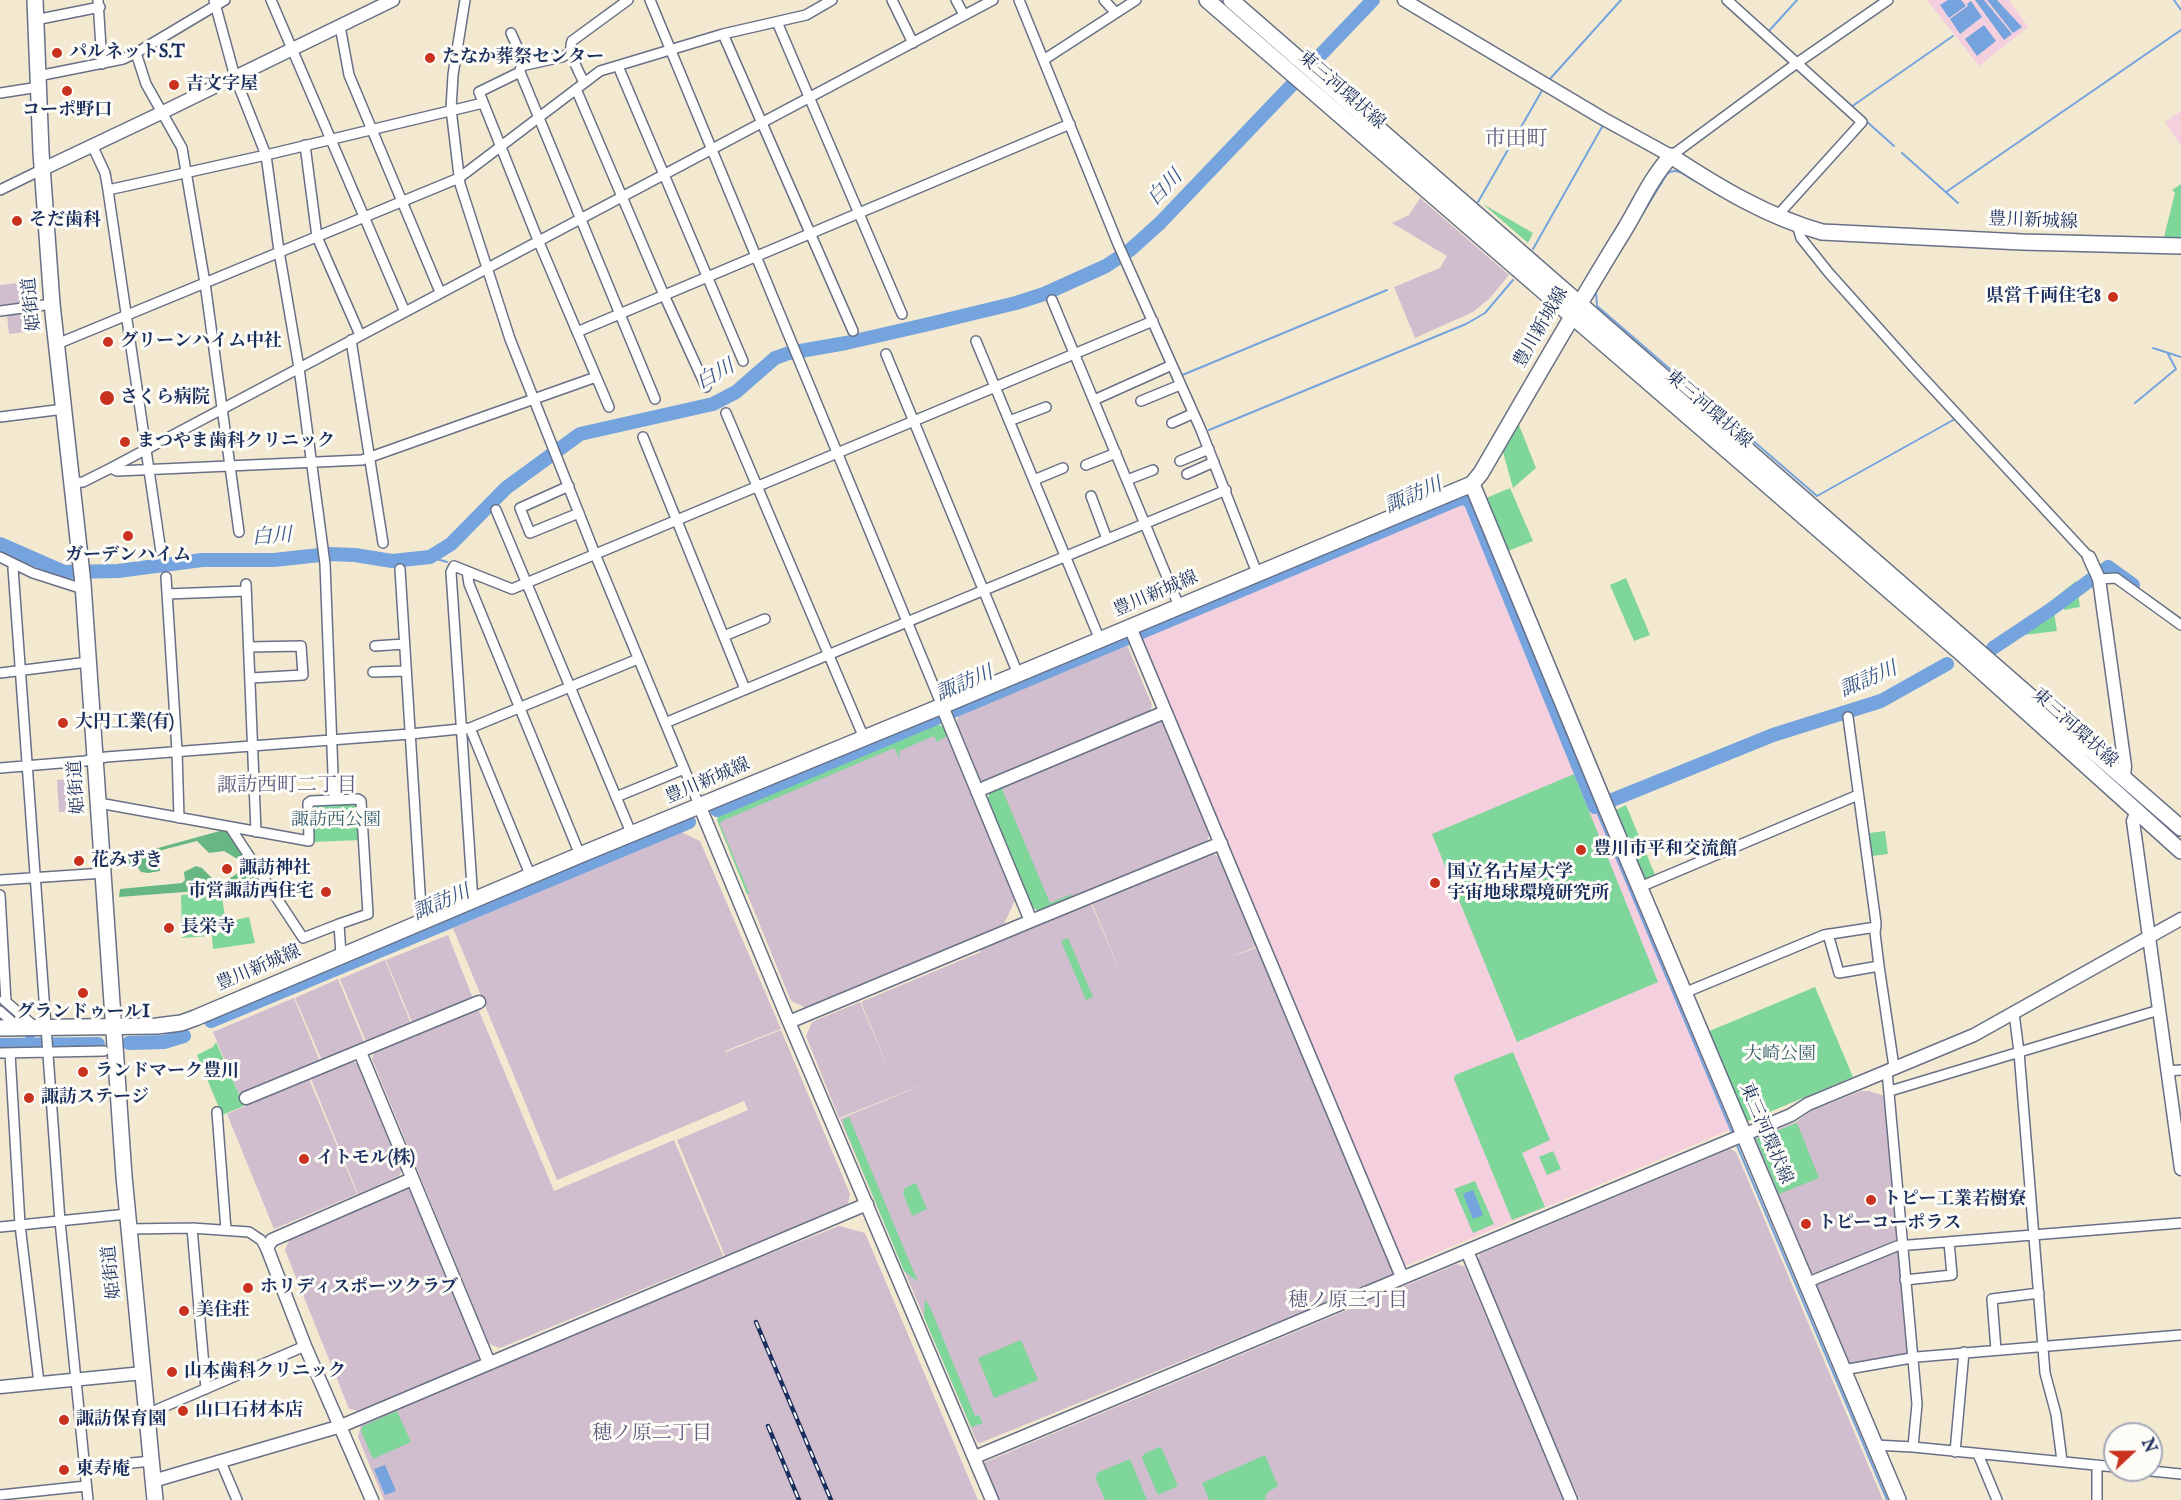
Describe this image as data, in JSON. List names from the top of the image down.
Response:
{
  "streets": {
    "main road": ["東三河環状線", "豊川新城線", "姫街道"]
  },
  "crossings": [
    ["東三河環状線", "豊川新城線"],
    ["豊川新城線", "姫街道"]
  ],
  "districts": [
    "市田町",
    "諏訪西町二丁目",
    "穂ノ原三丁目",
    "穂ノ原二丁目"
  ],
  "water": ["白川", "諏訪川"],
  "parks": ["諏訪西公園", "大崎公園"],
  "places": [
    "パルネットS.T",
    "たなか葬祭センター",
    "吉文字屋",
    "コーポ野口",
    "そだ歯科",
    "県営千両住宅8",
    "グリーンハイム中社",
    "さくら病院",
    "まつやま歯科クリニック",
    "ガーデンハイム",
    "大円工業(有)",
    "豊川市平和交流館",
    "花みずき",
    "諏訪神社",
    "国立名古屋大学 宇宙地球環境研究所",
    "市営諏訪西住宅",
    "長栄寺",
    "グランドゥールI",
    "ランドマーク豊川",
    "諏訪ステージ",
    "イトモル(株)",
    "トピー工業若樹寮",
    "トピーコーポラス",
    "ホリディスポーツクラブ",
    "美住荘",
    "山本歯科クリニック",
    "山口石材本店",
    "諏訪保育園",
    "東寿庵"
  ],
  "north": "right"
}
